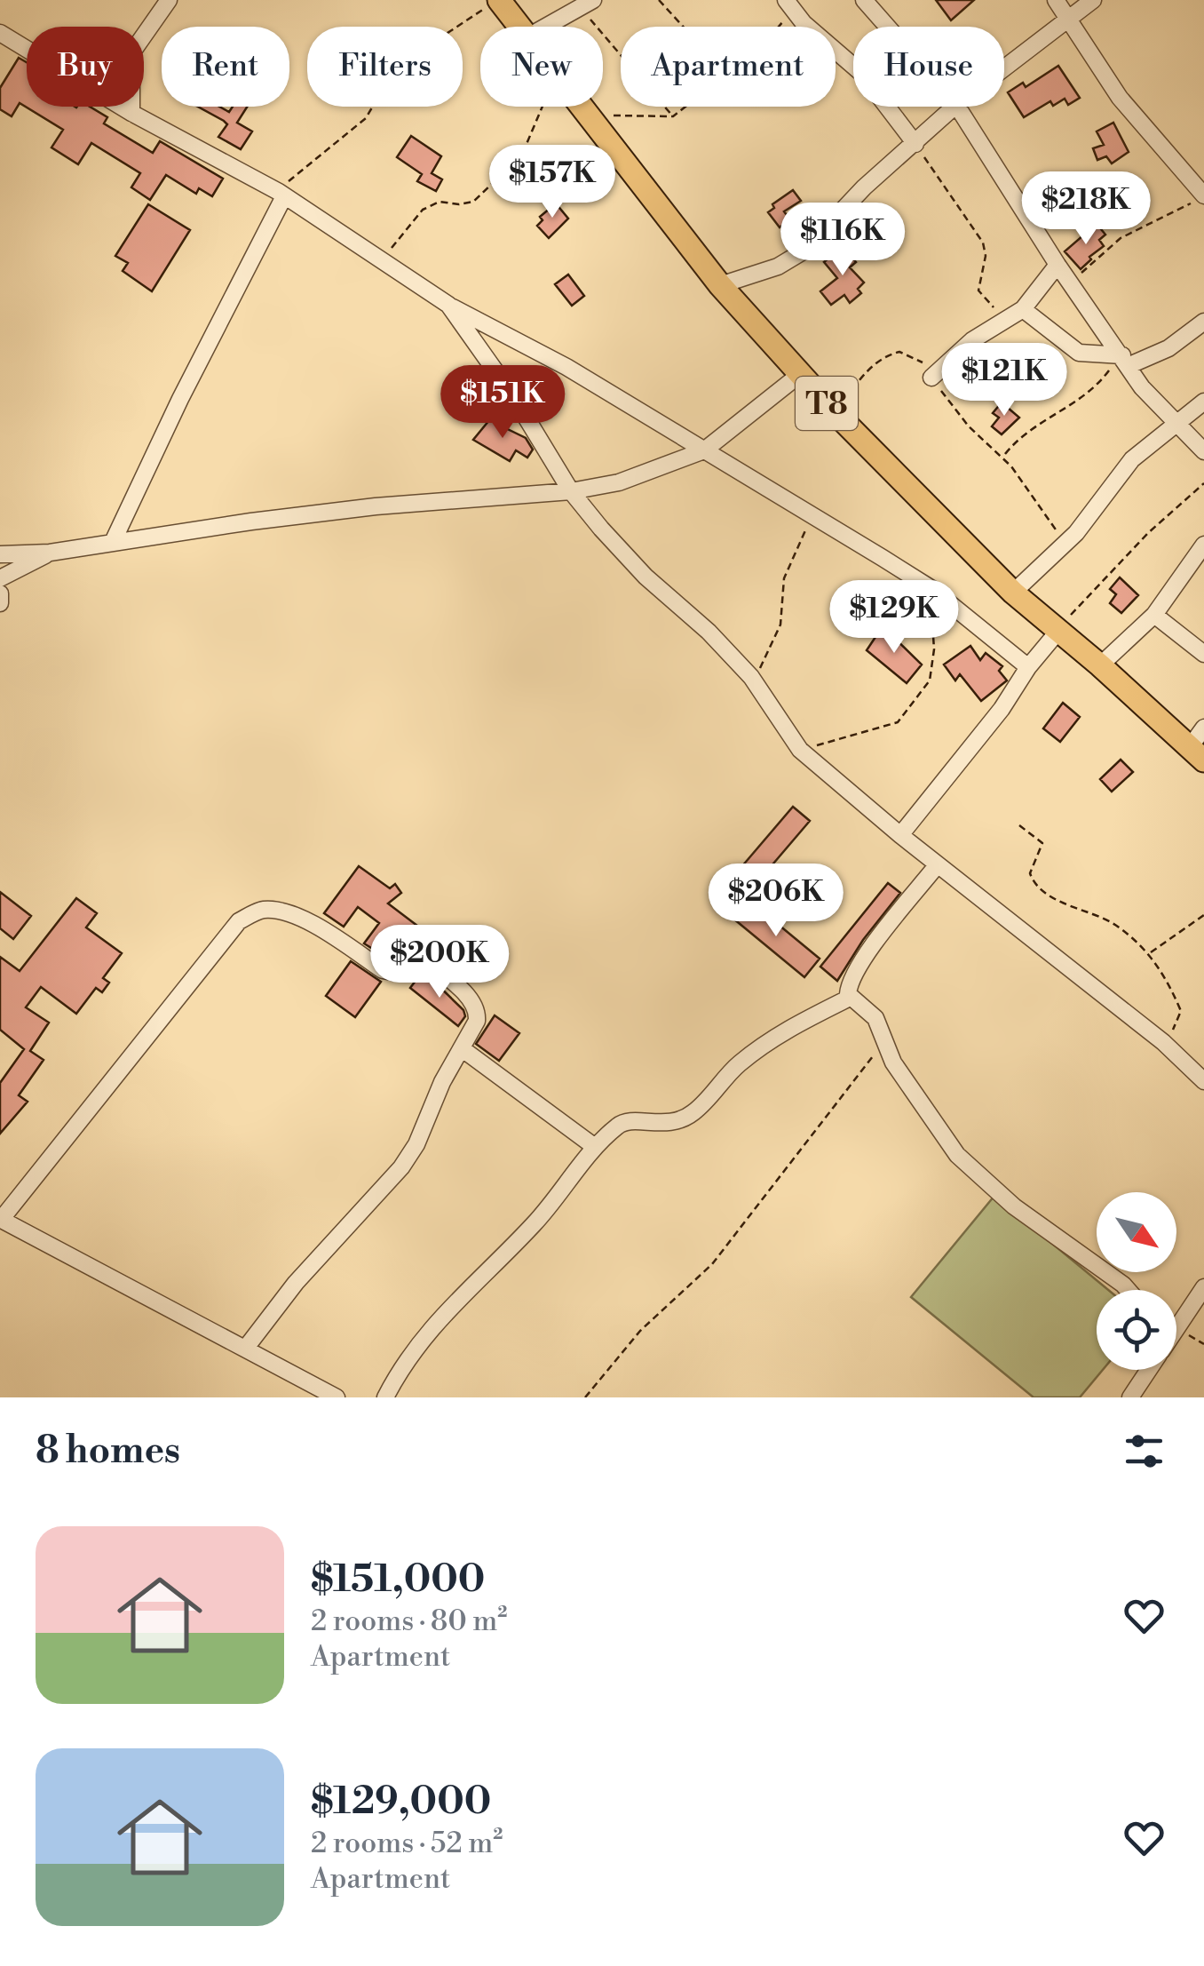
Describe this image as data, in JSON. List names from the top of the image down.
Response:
{
  "streets": {
    "highway": ["T8"]
  },
  "north": "bottom right",
  "page": {
    "chip": [
      "Buy",
      "Rent",
      "Filters",
      "New",
      "Apartment",
      "House"
    ],
    "price": [
      "$157K",
      "$218K",
      "$116K",
      "$121K",
      "$151K",
      "$129K",
      "$206K",
      "$200K"
    ],
    "heading": "8 homes",
    "list": [
      {
        "name": "$151,000",
        "note": "2 rooms · 80 m² · Apartment"
      },
      {
        "name": "$129,000",
        "note": "2 rooms · 52 m² · Apartment"
      }
    ]
  }
}
